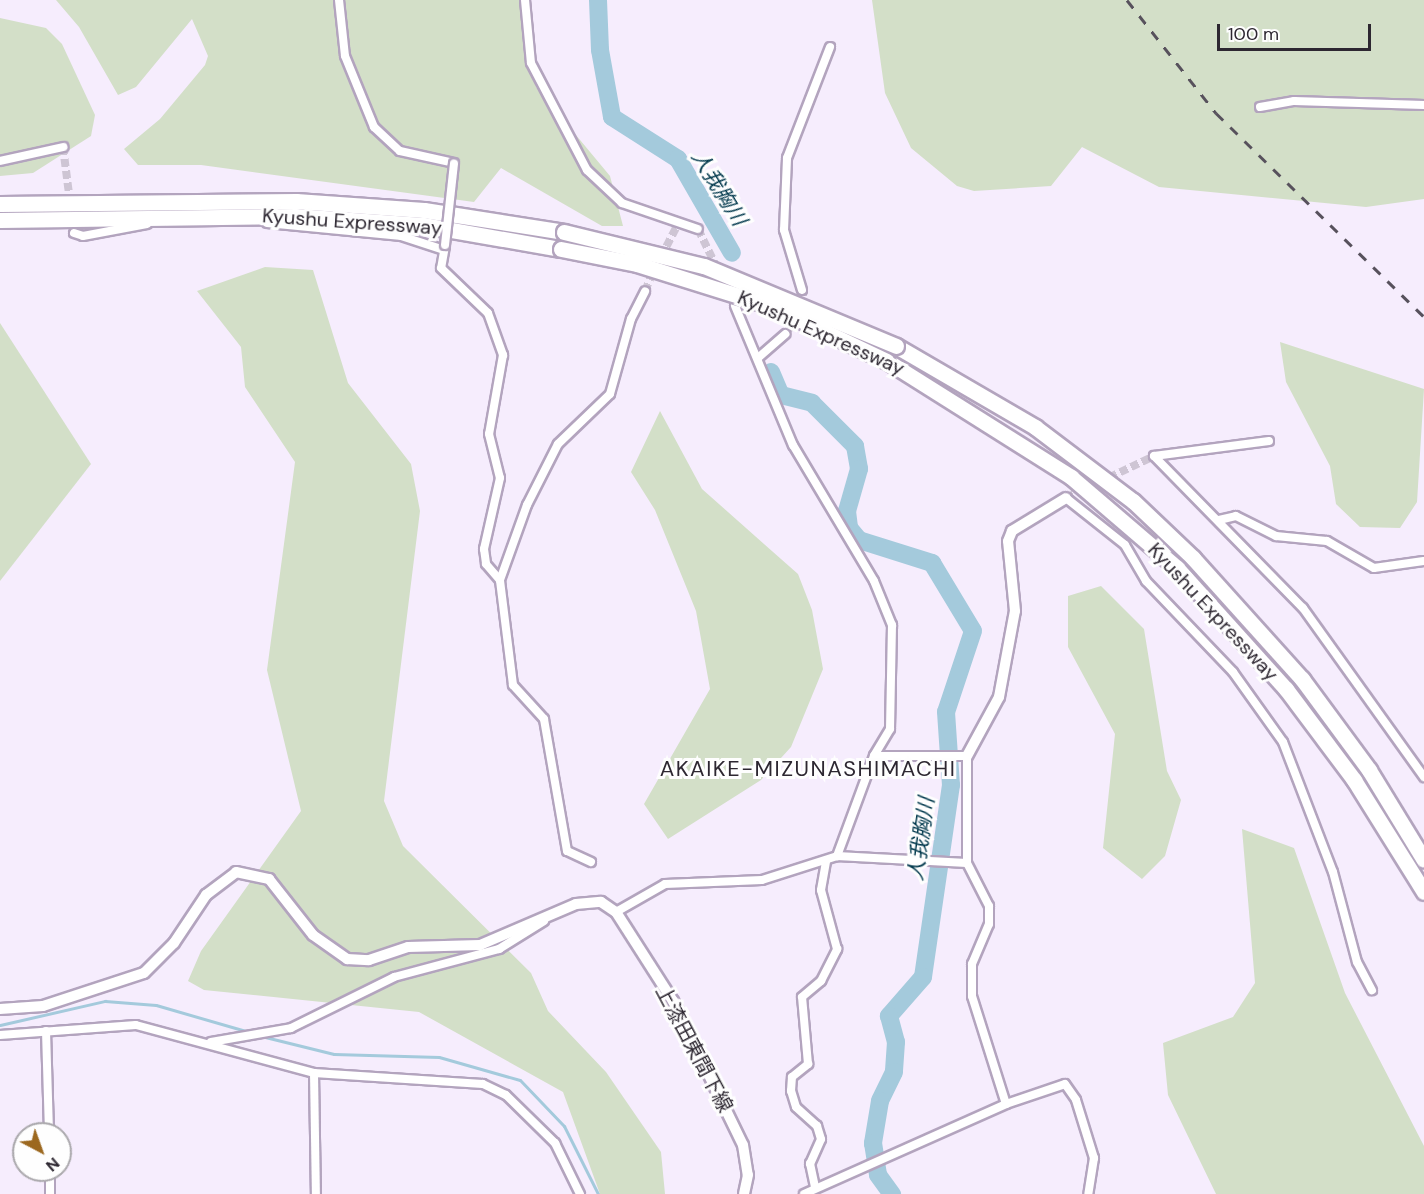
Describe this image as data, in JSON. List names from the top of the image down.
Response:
{
  "streets": {
    "highway": ["Kyushu Expressway"],
    "main road": ["上漆田東間下線"]
  },
  "districts": ["AKAIKE-MIZUNASHIMACHI"],
  "water": ["人我胸川"],
  "scale_bar": "100 m",
  "north": "bottom right"
}
